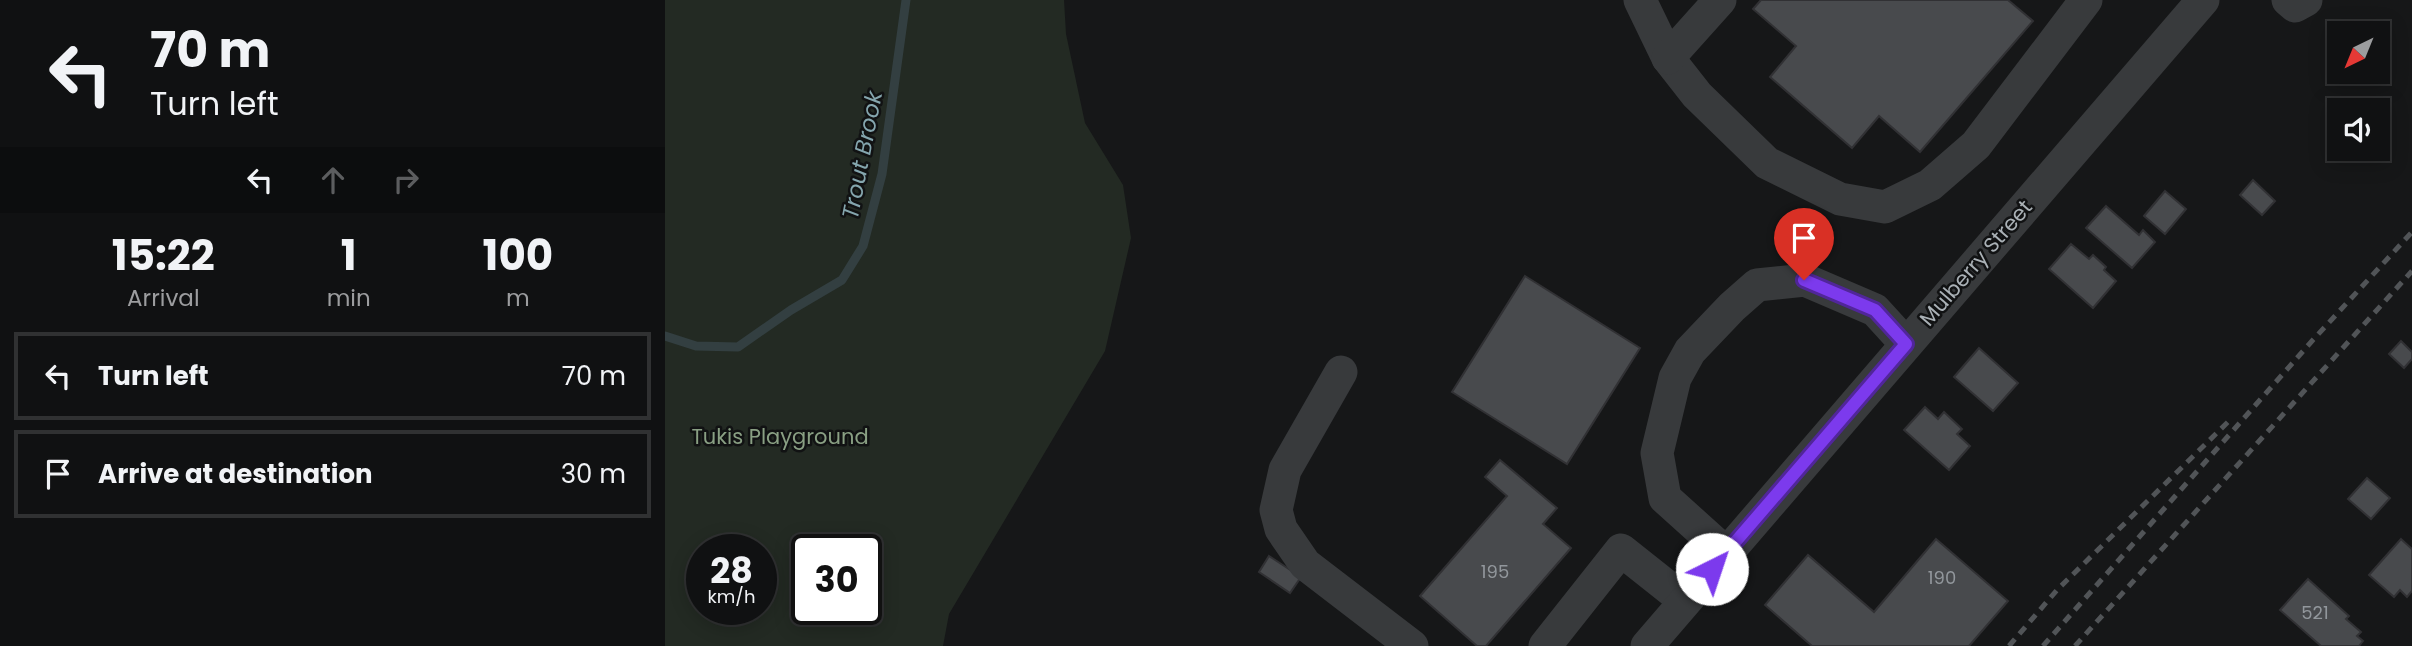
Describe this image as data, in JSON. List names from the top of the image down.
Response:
{
  "streets": {
    "street": ["Mulberry Street"]
  },
  "water": ["Trout Brook"],
  "parks": ["Tukis Playground"],
  "house_numbers": ["195", "190", "521"],
  "north": "bottom left",
  "page": {
    "turn": ["70 m", "Turn left"],
    "eta": [
      "15:22",
      "Arrival",
      "1",
      "min",
      "100",
      "m"
    ],
    "list": [
      {
        "name": "Turn left",
        "value": "70 m"
      },
      {
        "name": "Arrive at destination",
        "value": "30 m"
      }
    ],
    "speed": "28 km/h",
    "limit": "30"
  }
}
